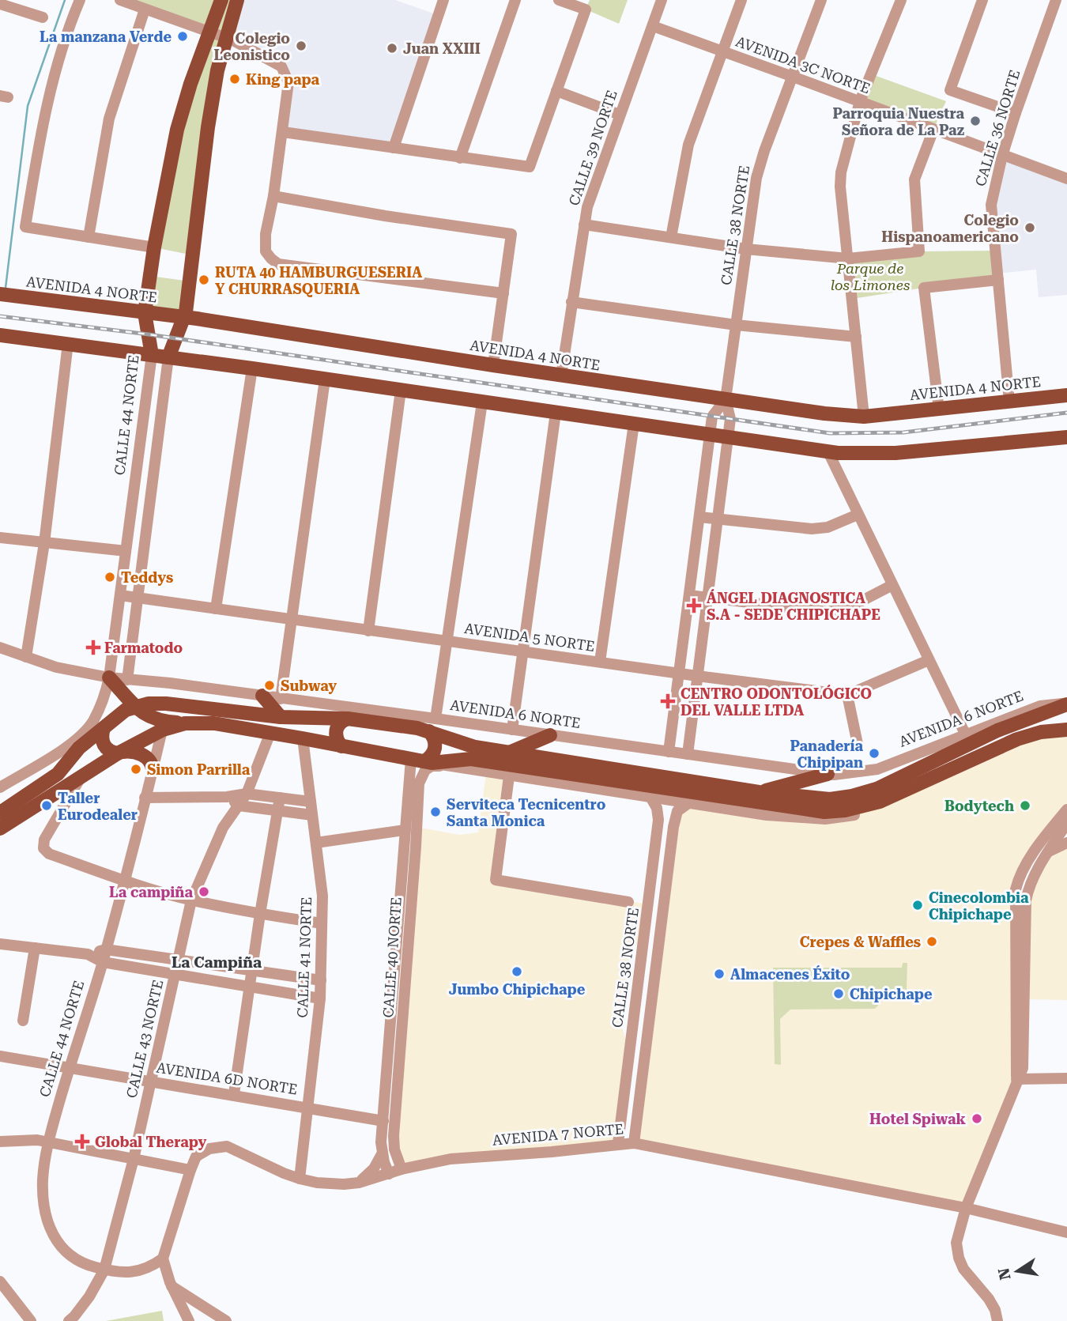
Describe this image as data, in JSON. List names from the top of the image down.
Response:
{
  "streets": {
    "main road": ["AVENIDA 4 NORTE", "CALLE 44 NORTE", "AVENIDA 6 NORTE"],
    "street": [
      "AVENIDA 3C NORTE",
      "CALLE 36 NORTE",
      "CALLE 39 NORTE",
      "CALLE 38 NORTE",
      "AVENIDA 5 NORTE",
      "CALLE 41 NORTE",
      "CALLE 40 NORTE",
      "CALLE 43 NORTE",
      "AVENIDA 6D NORTE",
      "AVENIDA 7 NORTE"
    ]
  },
  "crossings": [
    ["AVENIDA 3C NORTE", "CALLE 36 NORTE"],
    ["AVENIDA 3C NORTE", "CALLE 39 NORTE"],
    ["AVENIDA 3C NORTE", "CALLE 38 NORTE"],
    ["CALLE 36 NORTE", "AVENIDA 4 NORTE"],
    ["CALLE 39 NORTE", "AVENIDA 4 NORTE"],
    ["CALLE 38 NORTE", "AVENIDA 4 NORTE"],
    ["CALLE 38 NORTE", "AVENIDA 5 NORTE"],
    ["CALLE 38 NORTE", "AVENIDA 6 NORTE"],
    ["CALLE 38 NORTE", "AVENIDA 7 NORTE"],
    ["AVENIDA 4 NORTE", "CALLE 44 NORTE"],
    ["CALLE 44 NORTE", "AVENIDA 5 NORTE"],
    ["CALLE 44 NORTE", "AVENIDA 6 NORTE"],
    ["CALLE 44 NORTE", "CALLE 43 NORTE"],
    ["CALLE 44 NORTE", "AVENIDA 6D NORTE"],
    ["CALLE 44 NORTE", "AVENIDA 7 NORTE"],
    ["CALLE 41 NORTE", "AVENIDA 6D NORTE"],
    ["CALLE 41 NORTE", "AVENIDA 7 NORTE"],
    ["CALLE 40 NORTE", "AVENIDA 6D NORTE"],
    ["CALLE 40 NORTE", "AVENIDA 7 NORTE"],
    ["CALLE 43 NORTE", "AVENIDA 6D NORTE"]
  ],
  "districts": ["La Campiña"],
  "parks": ["Parque de los Limones"],
  "places": {
    "other": [
      "La manzana Verde",
      "Colegio Leonistico",
      "Juan XXIII",
      "King papa",
      "Parroquia Nuestra Señora de La Paz",
      "Colegio Hispanoamericano",
      "RUTA 40 HAMBURGUESERIA Y CHURRASQUERIA",
      "Teddys",
      "Subway",
      "Panadería Chipipan",
      "Simon Parrilla",
      "Taller Eurodealer",
      "Bodytech",
      "Serviteca Tecnicentro Santa Monica",
      "La campiña",
      "Cinecolombia Chipichape",
      "Crepes & Waffles",
      "Jumbo Chipichape",
      "Almacenes Éxito",
      "Chipichape",
      "Hotel Spiwak"
    ],
    "health": [
      "ÁNGEL DIAGNOSTICA S.A - SEDE CHIPICHAPE",
      "Farmatodo",
      "CENTRO ODONTOLÓGICO DEL VALLE LTDA",
      "Global Therapy"
    ]
  },
  "north": "left"
}
